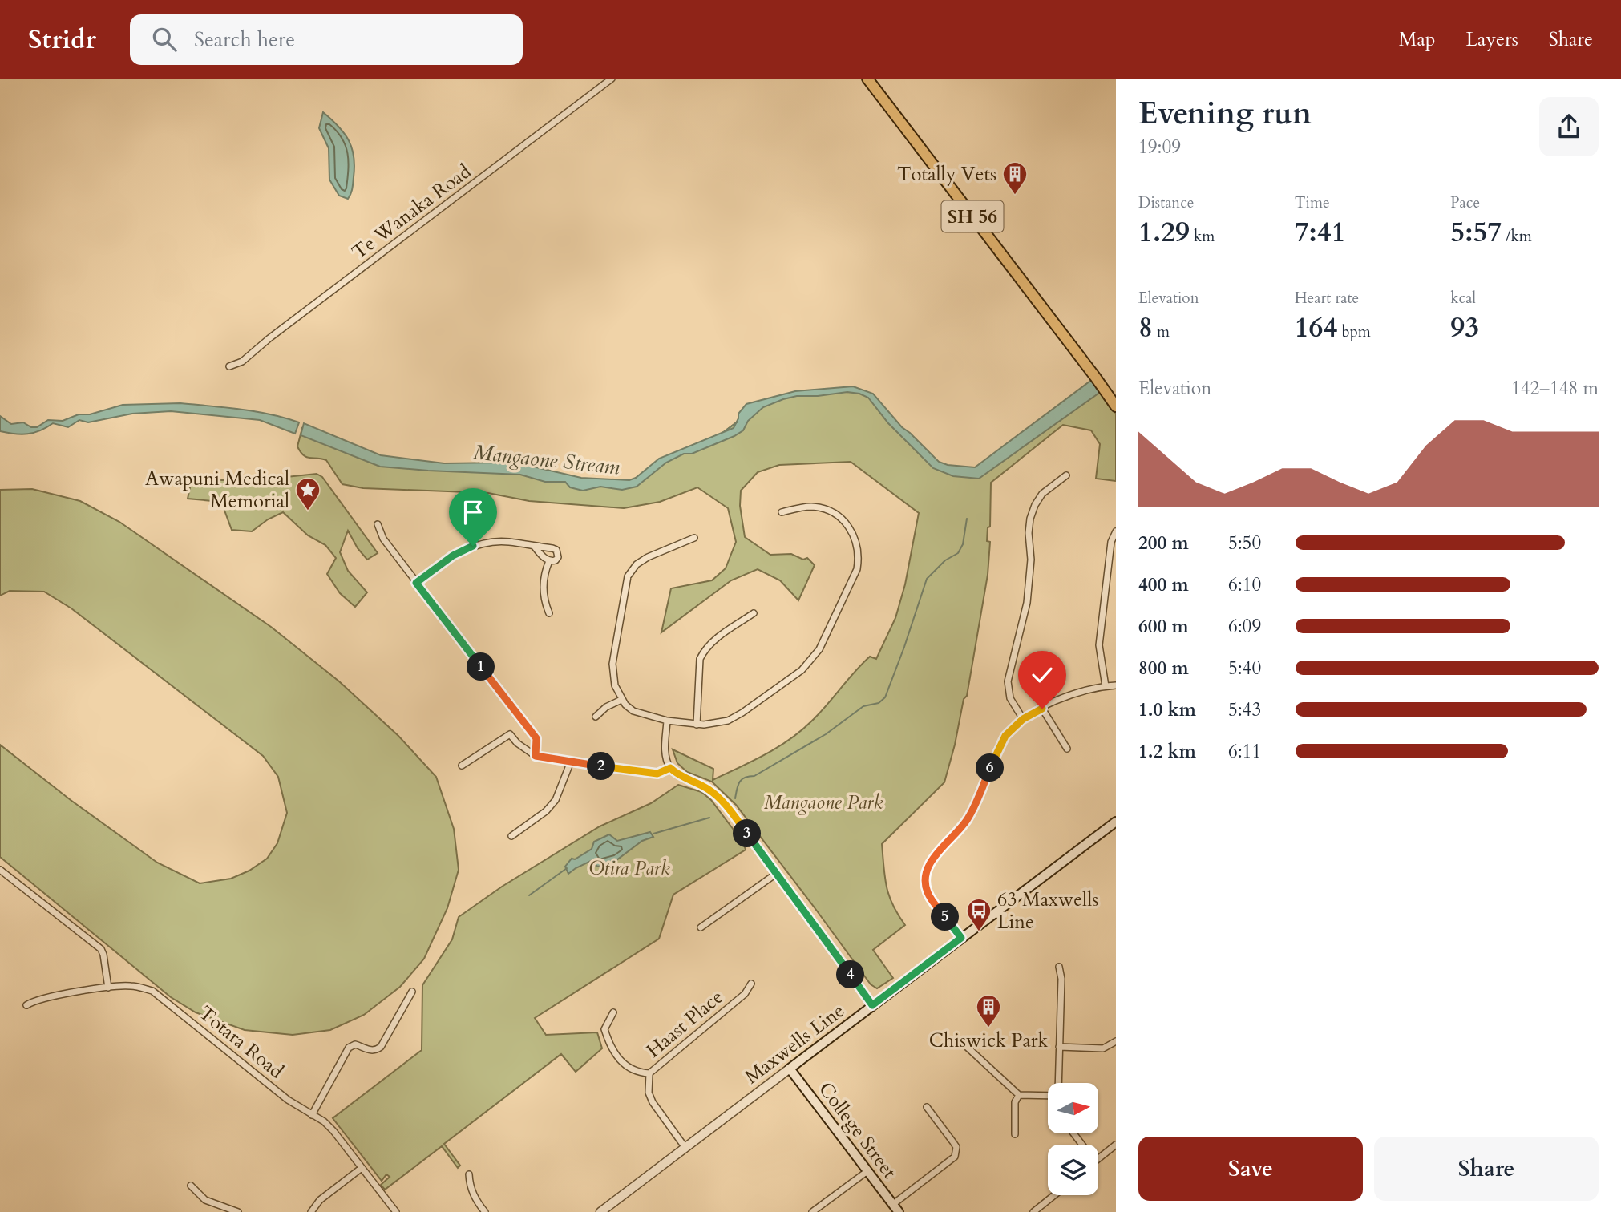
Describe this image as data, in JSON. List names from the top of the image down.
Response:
{
  "streets": {
    "main road": ["SH 56", "Maxwells Line", "College Street"],
    "street": ["Te Wanaka Road", "Haast Place", "Totara Road"]
  },
  "crossings": [
    ["Haast Place", "Maxwells Line"],
    ["Maxwells Line", "College Street"]
  ],
  "water": ["Mangaone Stream"],
  "parks": ["Mangaone Park", "Otira Park"],
  "places": {
    "building": ["Totally Vets", "Chiswick Park"],
    "place": ["Awapuni Medical Memorial"],
    "bus stop": ["63 Maxwells Line"]
  },
  "north": "right",
  "page": {
    "header": "Stridr",
    "search": "Search here",
    "nav": ["Map", "Layers", "Share"],
    "heading": ["Evening run", "19:09"],
    "stats": [
      ["Distance", "1.29 km"],
      ["Time", "7:41"],
      ["Pace", "5:57 /km"],
      ["Elevation", "8 m"],
      ["Heart rate", "164 bpm"],
      ["kcal", "93"]
    ],
    "chart": ["Elevation", "142–148 m"],
    "list": [
      {
        "name": "200 m",
        "note": "5:50"
      },
      {
        "name": "400 m",
        "note": "6:10"
      },
      {
        "name": "600 m",
        "note": "6:09"
      },
      {
        "name": "800 m",
        "note": "5:40"
      },
      {
        "name": "1.0 km",
        "note": "5:43"
      },
      {
        "name": "1.2 km",
        "note": "6:11"
      }
    ],
    "pins": [
      "1",
      "2",
      "6",
      "3",
      "5",
      "4"
    ],
    "buttons": ["Save", "Share"]
  }
}
